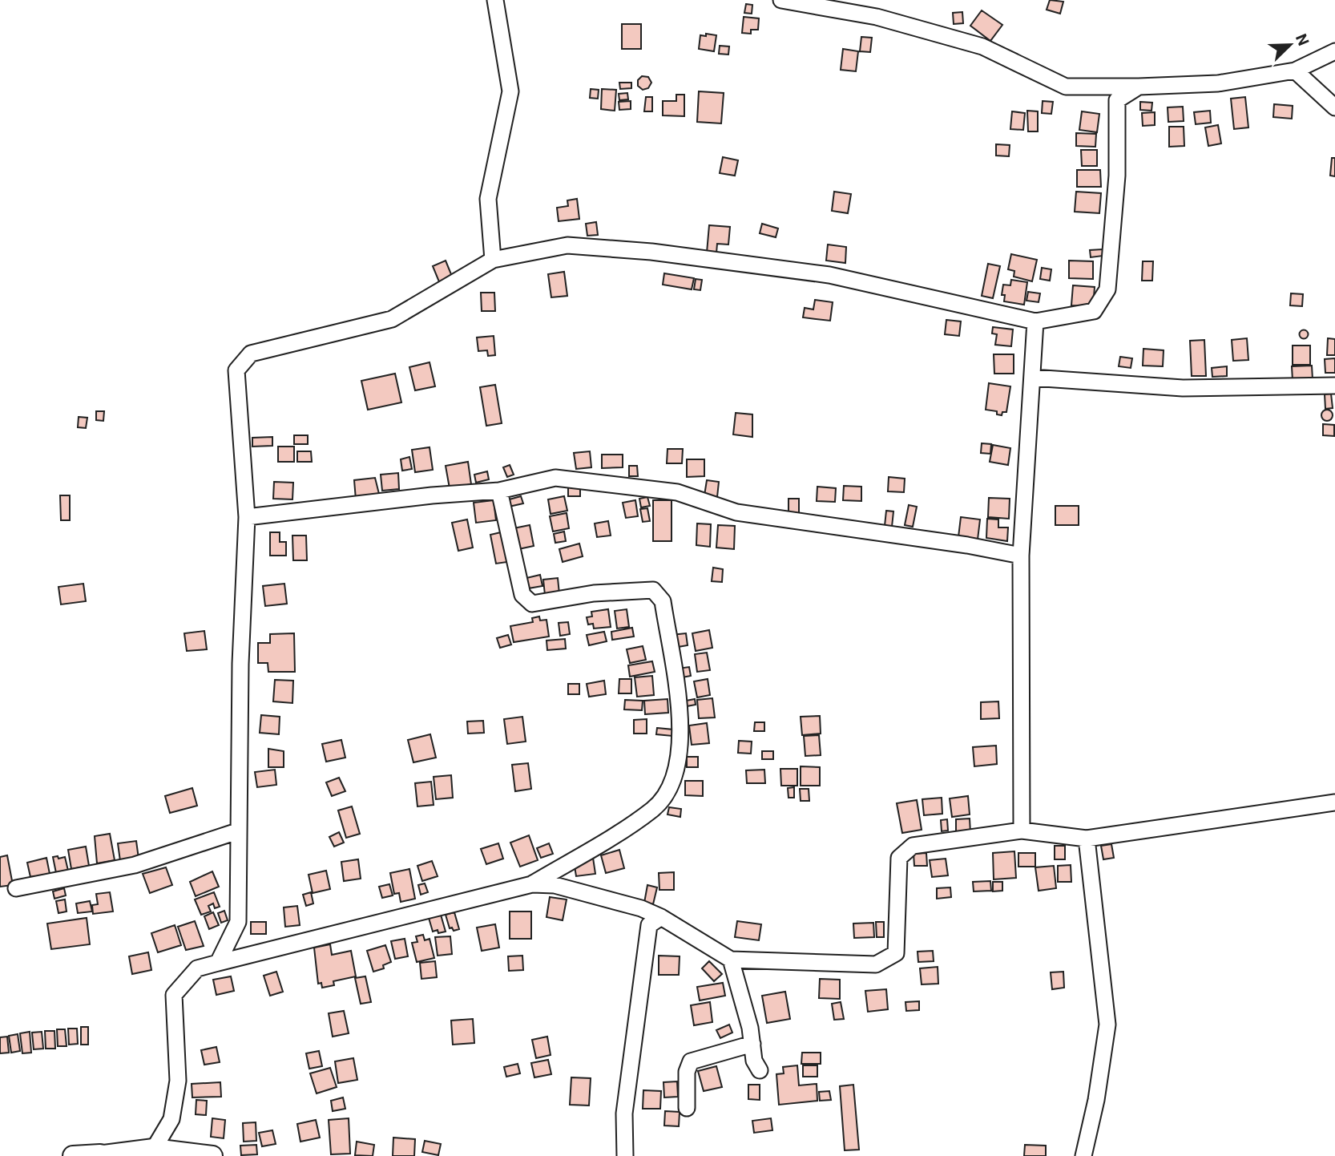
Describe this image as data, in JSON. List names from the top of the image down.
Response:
{
  "north": "top right"
}
